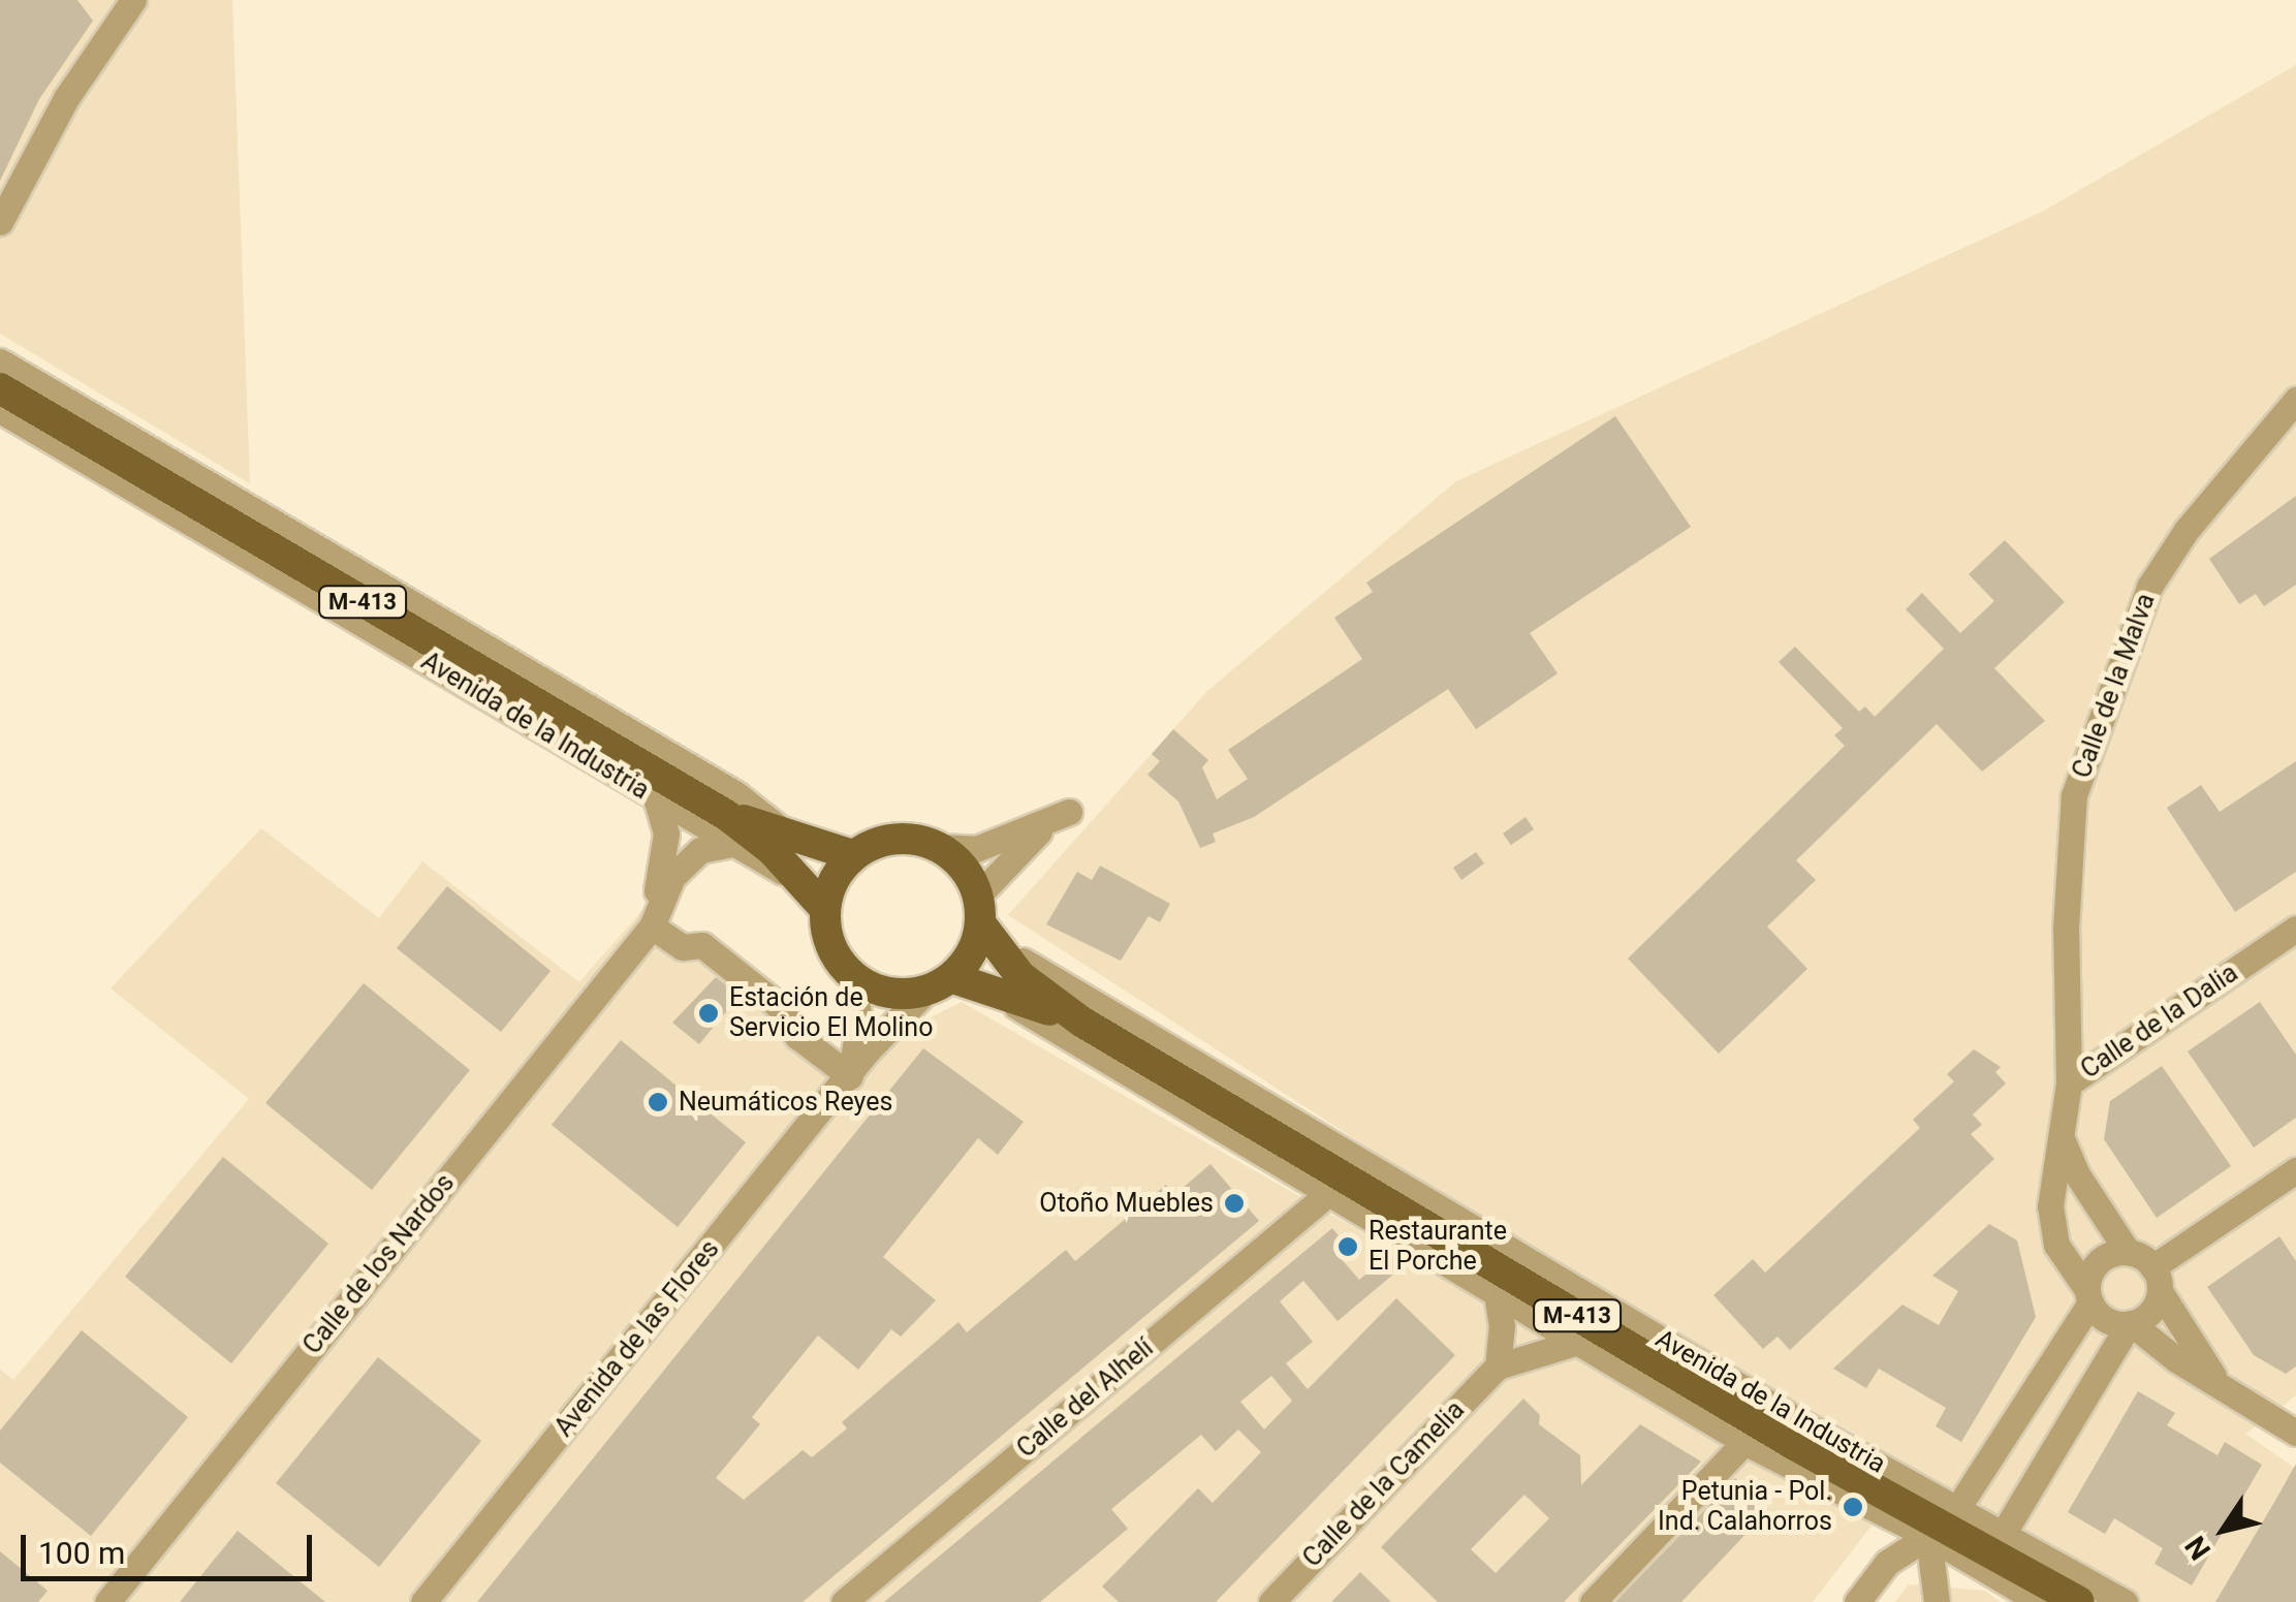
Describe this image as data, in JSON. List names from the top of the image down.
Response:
{
  "streets": {
    "main road": ["M-413", "Avenida de la Industria"],
    "street": [
      "Calle de la Malva",
      "Calle de la Dalia",
      "Calle de los Nardos",
      "Avenida de las Flores",
      "Calle del Alhelí",
      "Calle de la Camelia"
    ]
  },
  "crossings": [
    ["M-413", "Avenida de la Industria"],
    ["M-413", "Avenida de las Flores"],
    ["Calle de la Malva", "Calle de la Dalia"],
    ["Avenida de la Industria", "Calle de los Nardos"],
    ["Avenida de la Industria", "Avenida de las Flores"],
    ["Avenida de la Industria", "Calle del Alhelí"],
    ["Avenida de la Industria", "Calle de la Camelia"]
  ],
  "places": [
    "Estación de Servicio El Molino",
    "Neumáticos Reyes",
    "Otoño Muebles",
    "Restaurante El Porche",
    "Petunia - Pol. Ind. Calahorros"
  ],
  "scale_bar": "100 m",
  "north": "bottom left"
}
